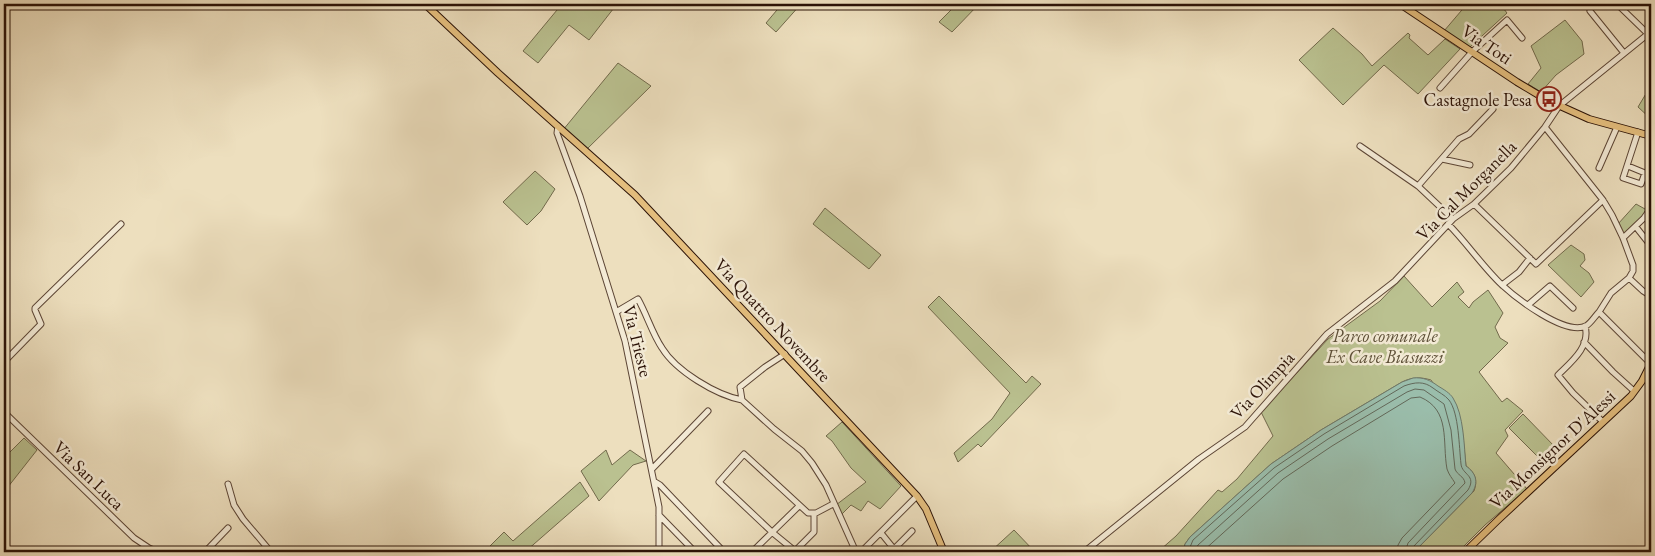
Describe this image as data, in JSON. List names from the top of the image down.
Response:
{
  "streets": {
    "main road": ["Via Toti", "Via Quattro Novembre", "Via Monsignor D'Alessi"],
    "street": [
      "Via Cal Morganella",
      "Via Trieste",
      "Via Olimpia",
      "Via San Luca"
    ]
  },
  "crossings": [
    ["Via Toti", "Via Cal Morganella"],
    ["Via Cal Morganella", "Via Olimpia"],
    ["Via Quattro Novembre", "Via Trieste"]
  ],
  "parks": ["Parco comunale Ex Cave Biasuzzi"],
  "places": {
    "bus stop": ["Castagnole Pesa"]
  }
}
